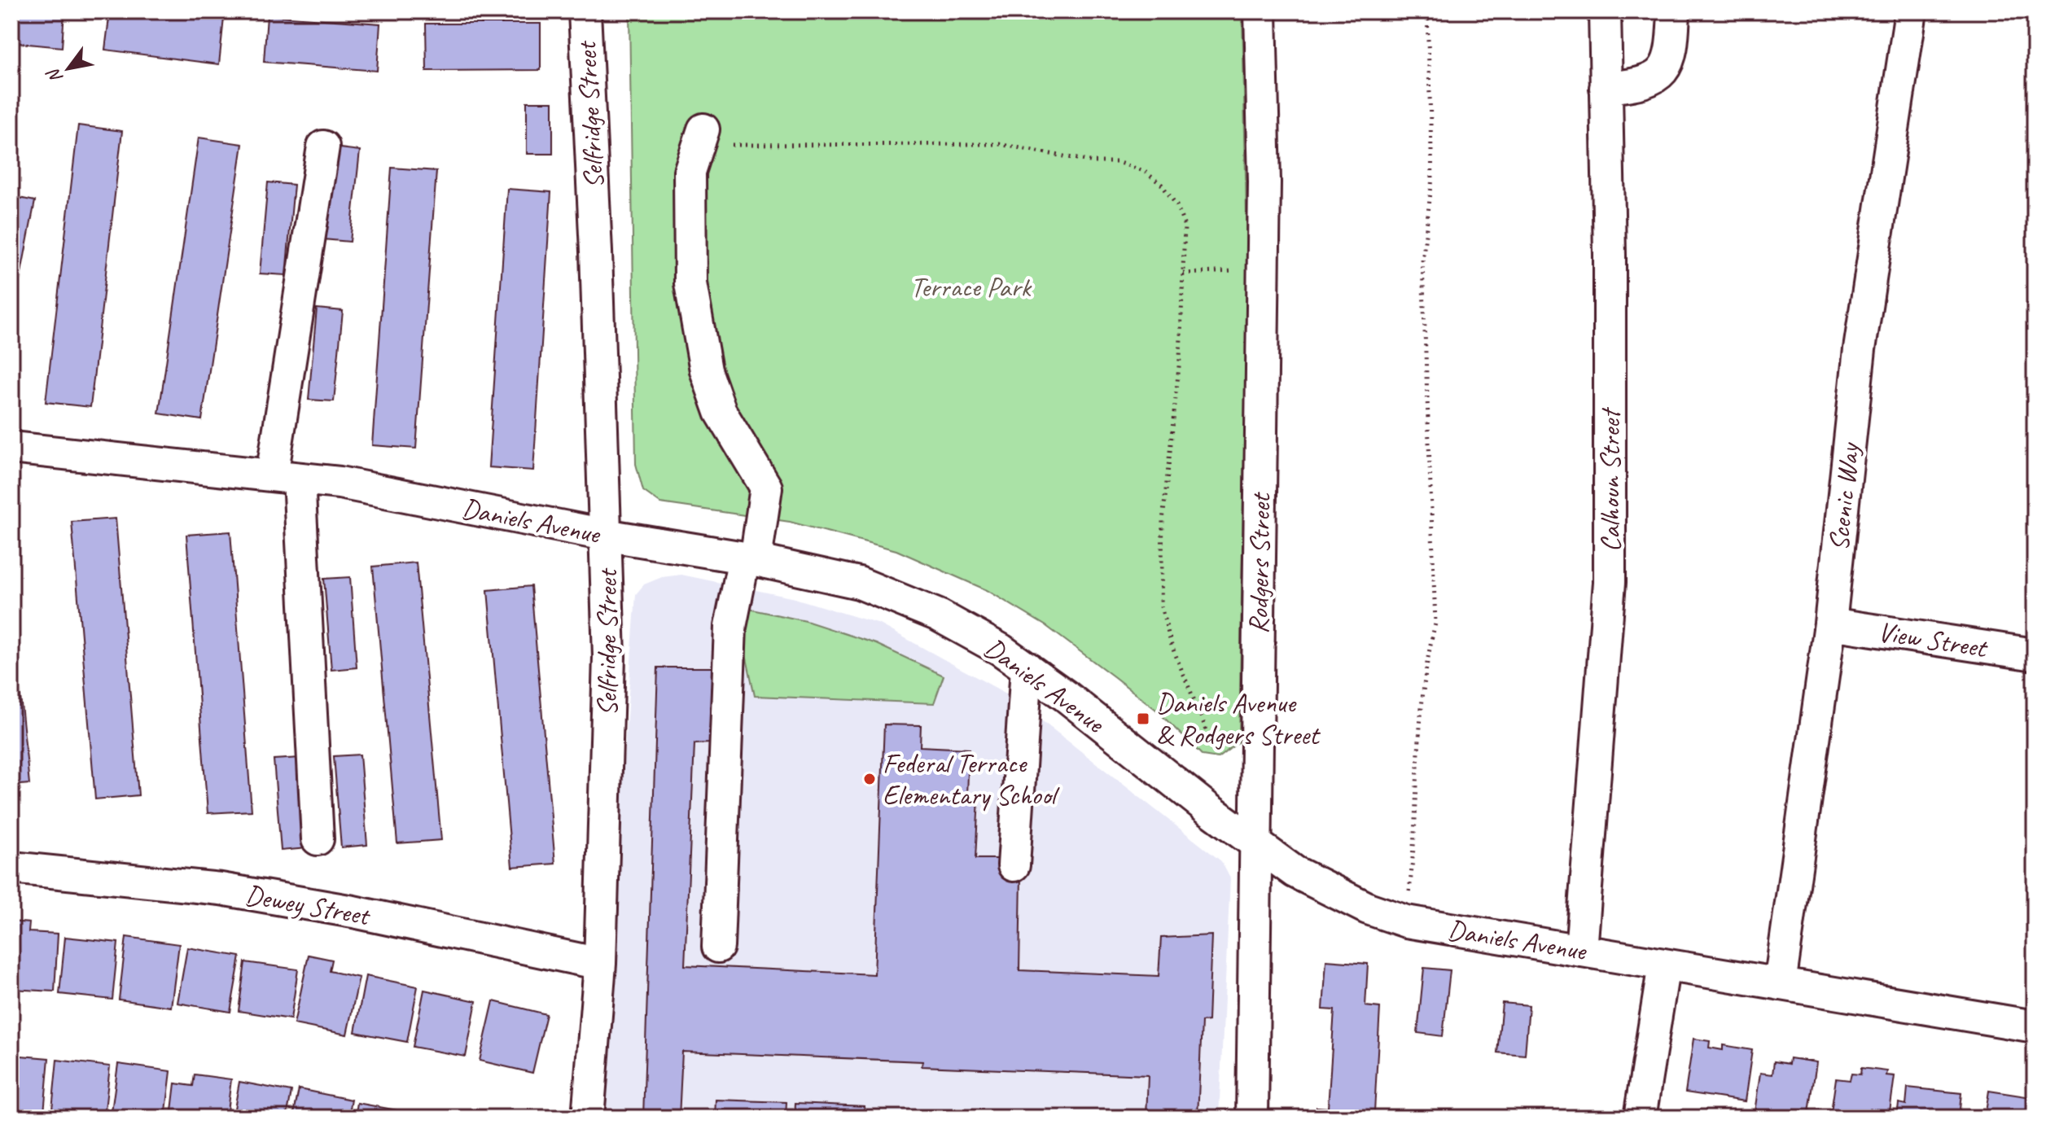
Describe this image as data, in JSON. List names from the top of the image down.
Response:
{
  "streets": {
    "street": [
      "Selfridge Street",
      "Calhoun Street",
      "Scenic Way",
      "Daniels Avenue",
      "Rodgers Street",
      "View Street",
      "Dewey Street"
    ]
  },
  "crossings": [
    ["Selfridge Street", "Daniels Avenue"],
    ["Selfridge Street", "Dewey Street"],
    ["Calhoun Street", "Daniels Avenue"],
    ["Scenic Way", "Daniels Avenue"],
    ["Scenic Way", "View Street"],
    ["Daniels Avenue", "Rodgers Street"]
  ],
  "parks": ["Terrace Park"],
  "places": {
    "transit": ["Daniels Avenue & Rodgers Street"],
    "other": ["Federal Terrace Elementary School"]
  },
  "north": "bottom left"
}
